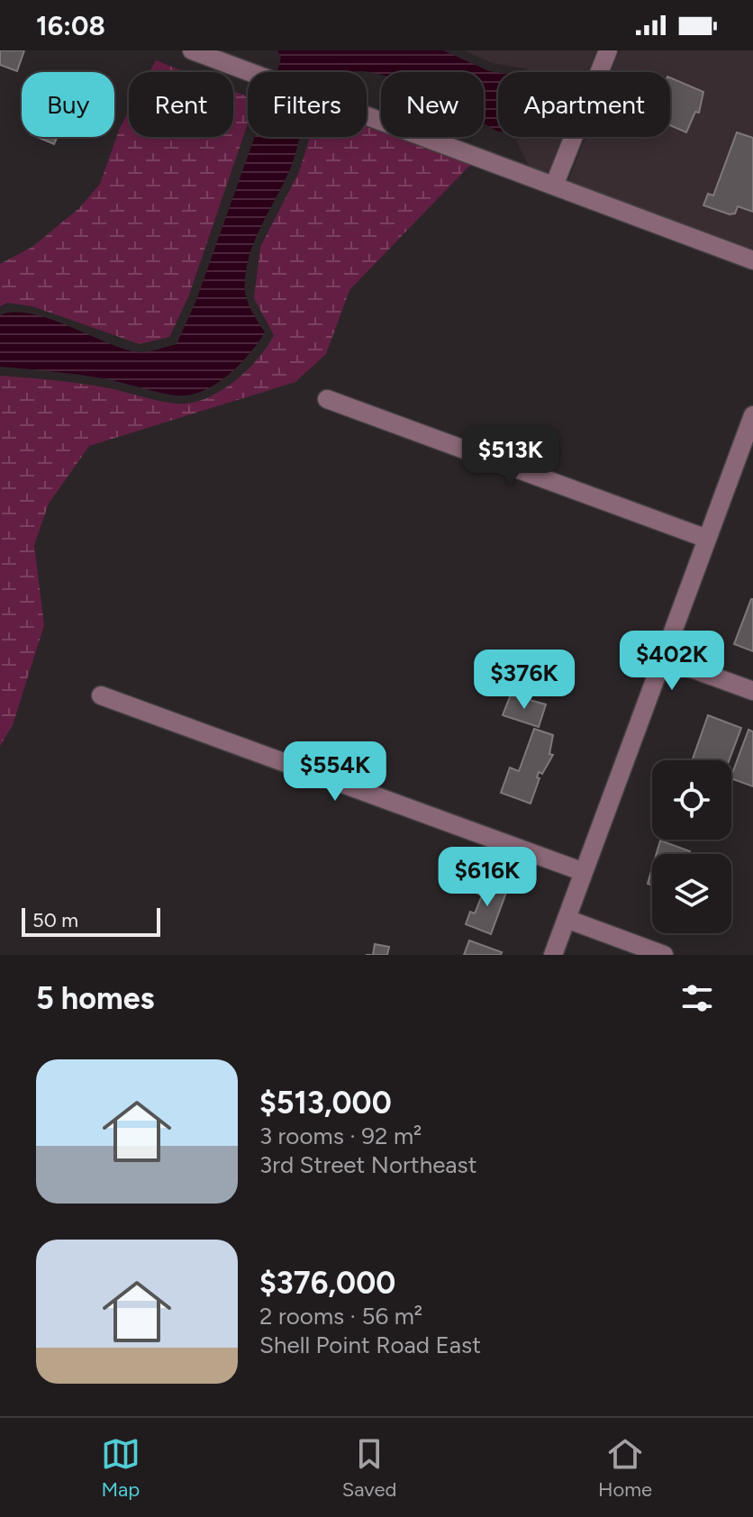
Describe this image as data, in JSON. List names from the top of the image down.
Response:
{
  "scale_bar": "50 m",
  "page": {
    "status": "16:08",
    "chip": [
      "Buy",
      "Rent",
      "Filters",
      "New",
      "Apartment"
    ],
    "price": [
      "$513K",
      "$402K",
      "$376K",
      "$554K",
      "$616K"
    ],
    "scale": "50 m",
    "heading": "5 homes",
    "list": [
      {
        "name": "$513,000",
        "note": "3 rooms · 92 m² · 3rd Street Northeast"
      },
      {
        "name": "$376,000",
        "note": "2 rooms · 56 m² · Shell Point Road East"
      }
    ],
    "tabs": ["Map", "Saved", "Home"]
  }
}
